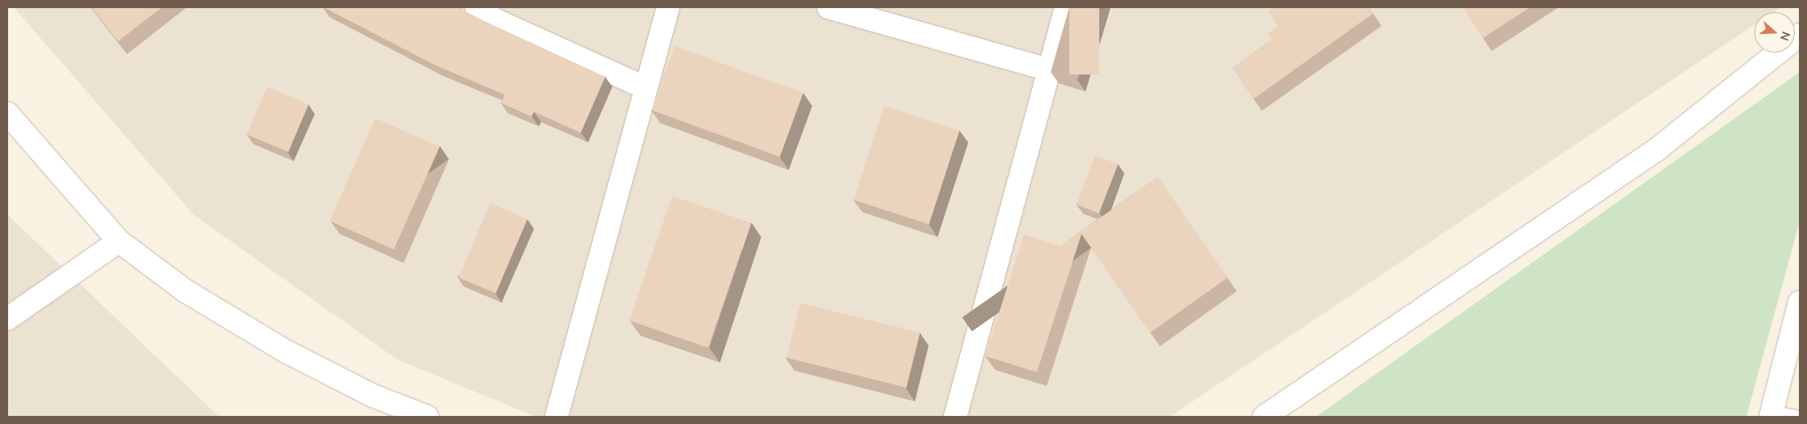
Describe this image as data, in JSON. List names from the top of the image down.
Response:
{
  "north": "right"
}
